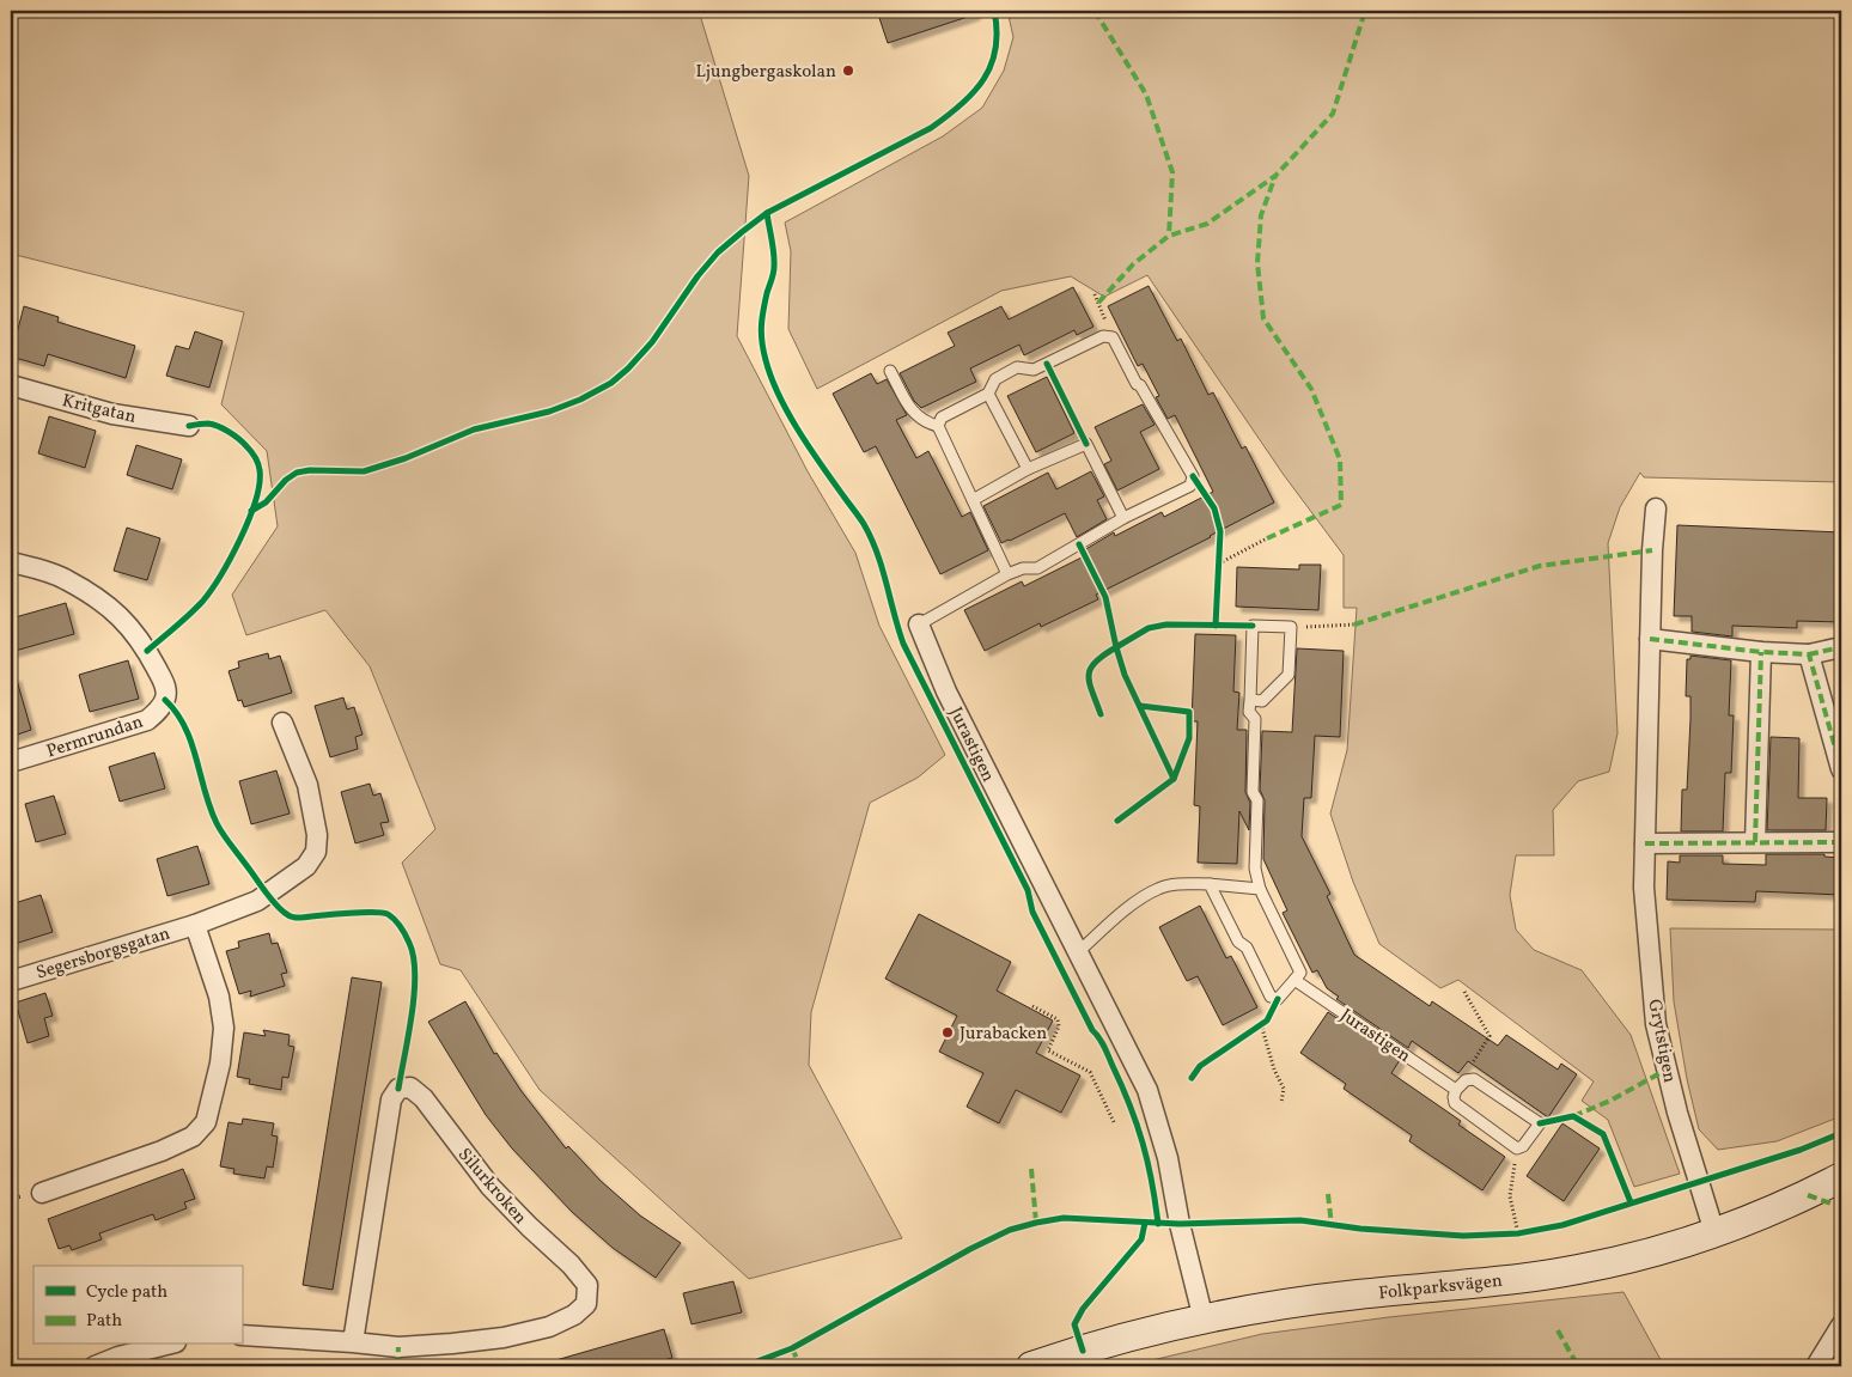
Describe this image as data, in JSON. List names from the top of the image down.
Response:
{
  "streets": {
    "main road": ["Folkparksvägen"],
    "street": [
      "Kritgatan",
      "Permrundan",
      "Jurastigen",
      "Segersborgsgatan",
      "Grytstigen",
      "Silurkroken"
    ]
  },
  "crossings": [
    ["Jurastigen", "Folkparksvägen"],
    ["Grytstigen", "Folkparksvägen"]
  ],
  "places": ["Ljungbergaskolan", "Jurabacken"],
  "legend": ["Cycle path", "Path"]
}
